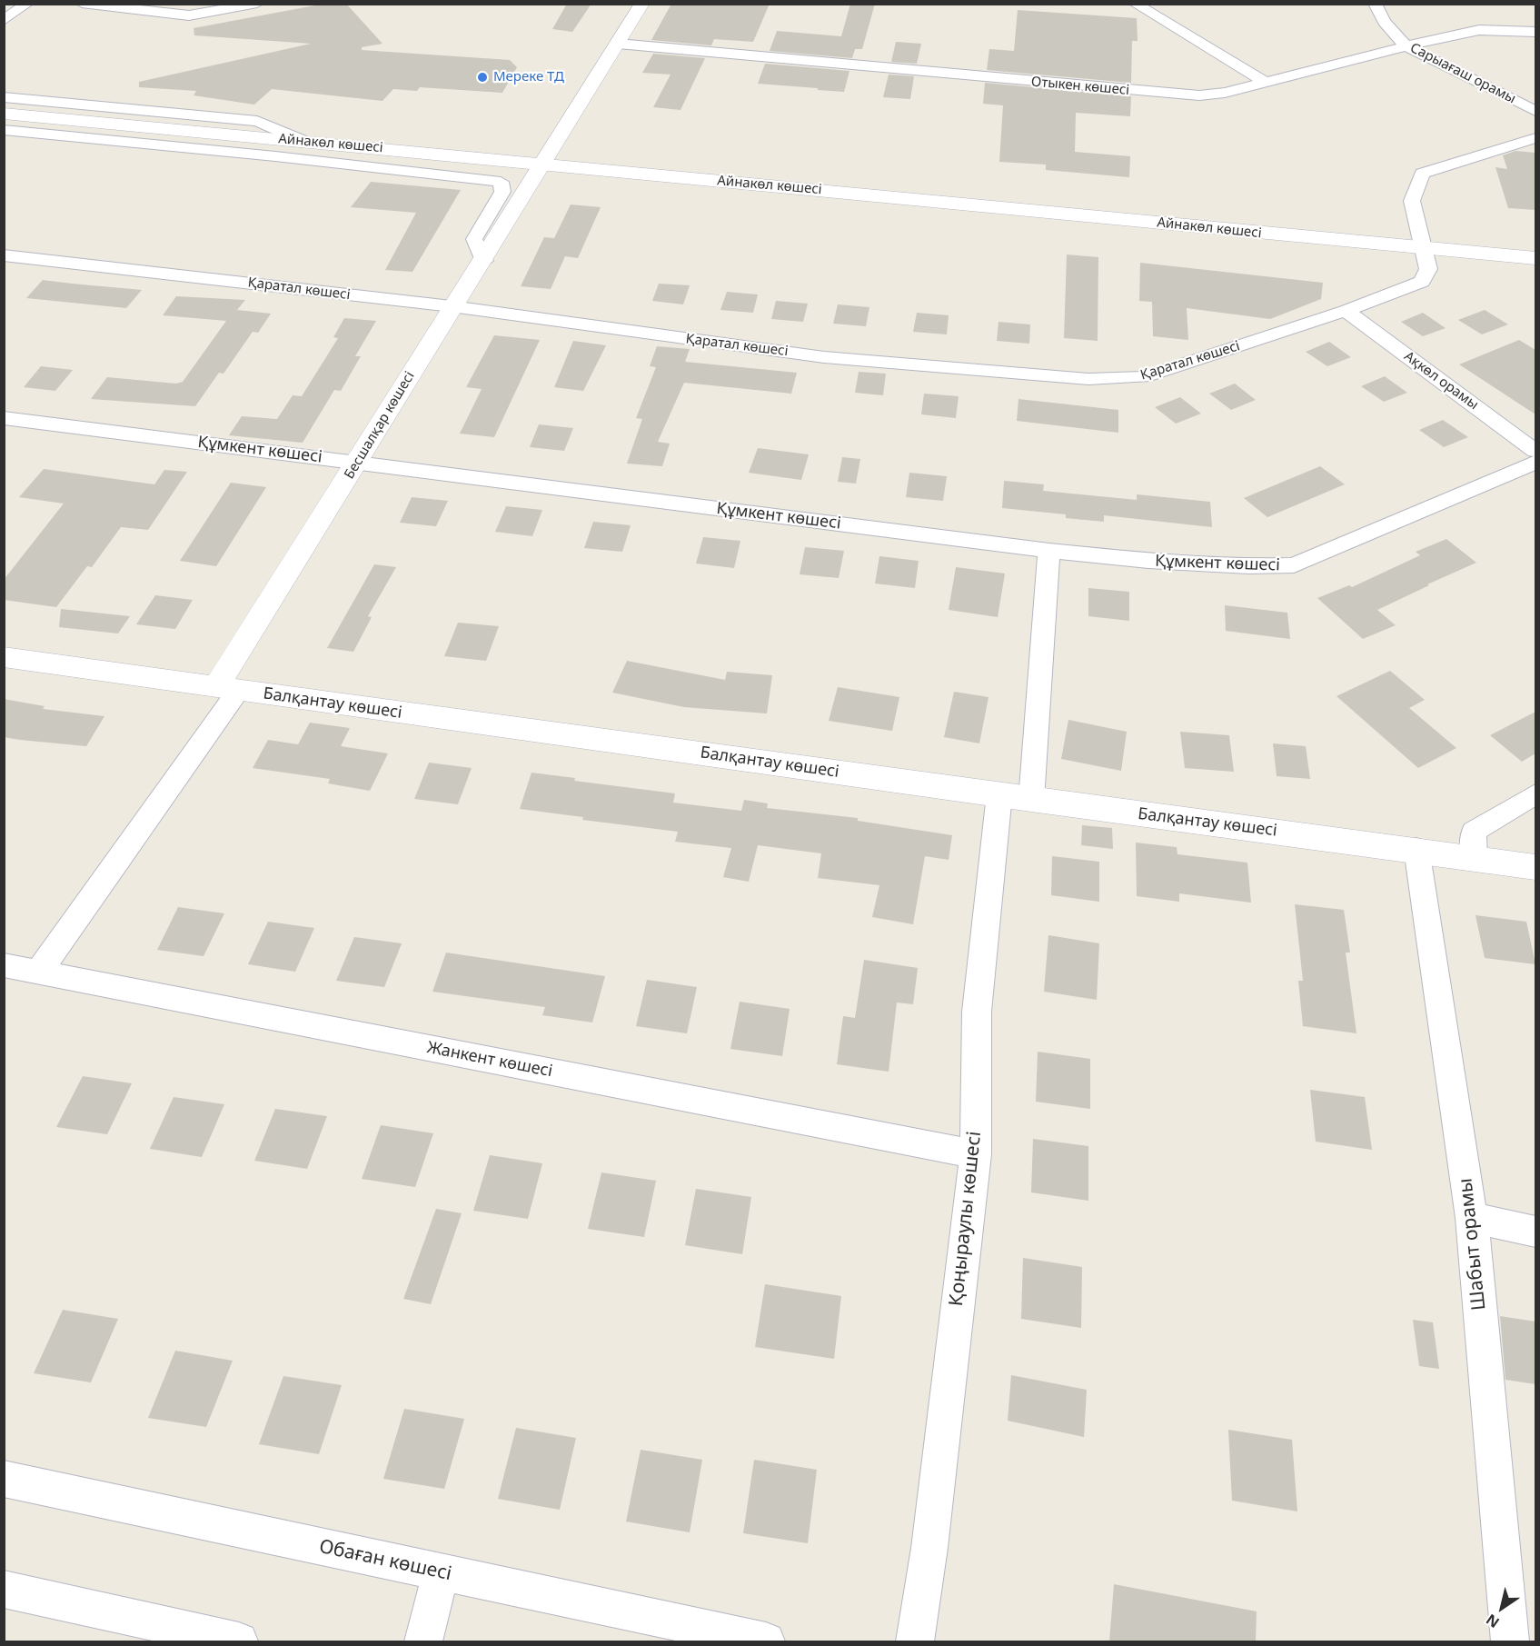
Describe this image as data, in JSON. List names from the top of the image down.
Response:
{
  "streets": {
    "street": [
      "Сарыағаш орамы",
      "Отыкен көшесі",
      "Айнакөл көшесі",
      "Қаратал көшесі",
      "Ақкөл орамы",
      "Бесшалқар көшесі",
      "Құмкент көшесі",
      "Балқантау көшесі",
      "Жанкент көшесі",
      "Қоңыраулы көшесі",
      "Шабыт орамы",
      "Обаған көшесі"
    ]
  },
  "crossings": [
    ["Сарыағаш орамы", "Отыкен көшесі"],
    ["Отыкен көшесі", "Бесшалқар көшесі"],
    ["Айнакөл көшесі", "Қаратал көшесі"],
    ["Айнакөл көшесі", "Бесшалқар көшесі"],
    ["Қаратал көшесі", "Ақкөл орамы"],
    ["Қаратал көшесі", "Бесшалқар көшесі"],
    ["Бесшалқар көшесі", "Құмкент көшесі"],
    ["Бесшалқар көшесі", "Балқантау көшесі"],
    ["Балқантау көшесі", "Қоңыраулы көшесі"],
    ["Балқантау көшесі", "Шабыт орамы"],
    ["Жанкент көшесі", "Қоңыраулы көшесі"]
  ],
  "places": ["Мереке ТД"],
  "north": "bottom left"
}
